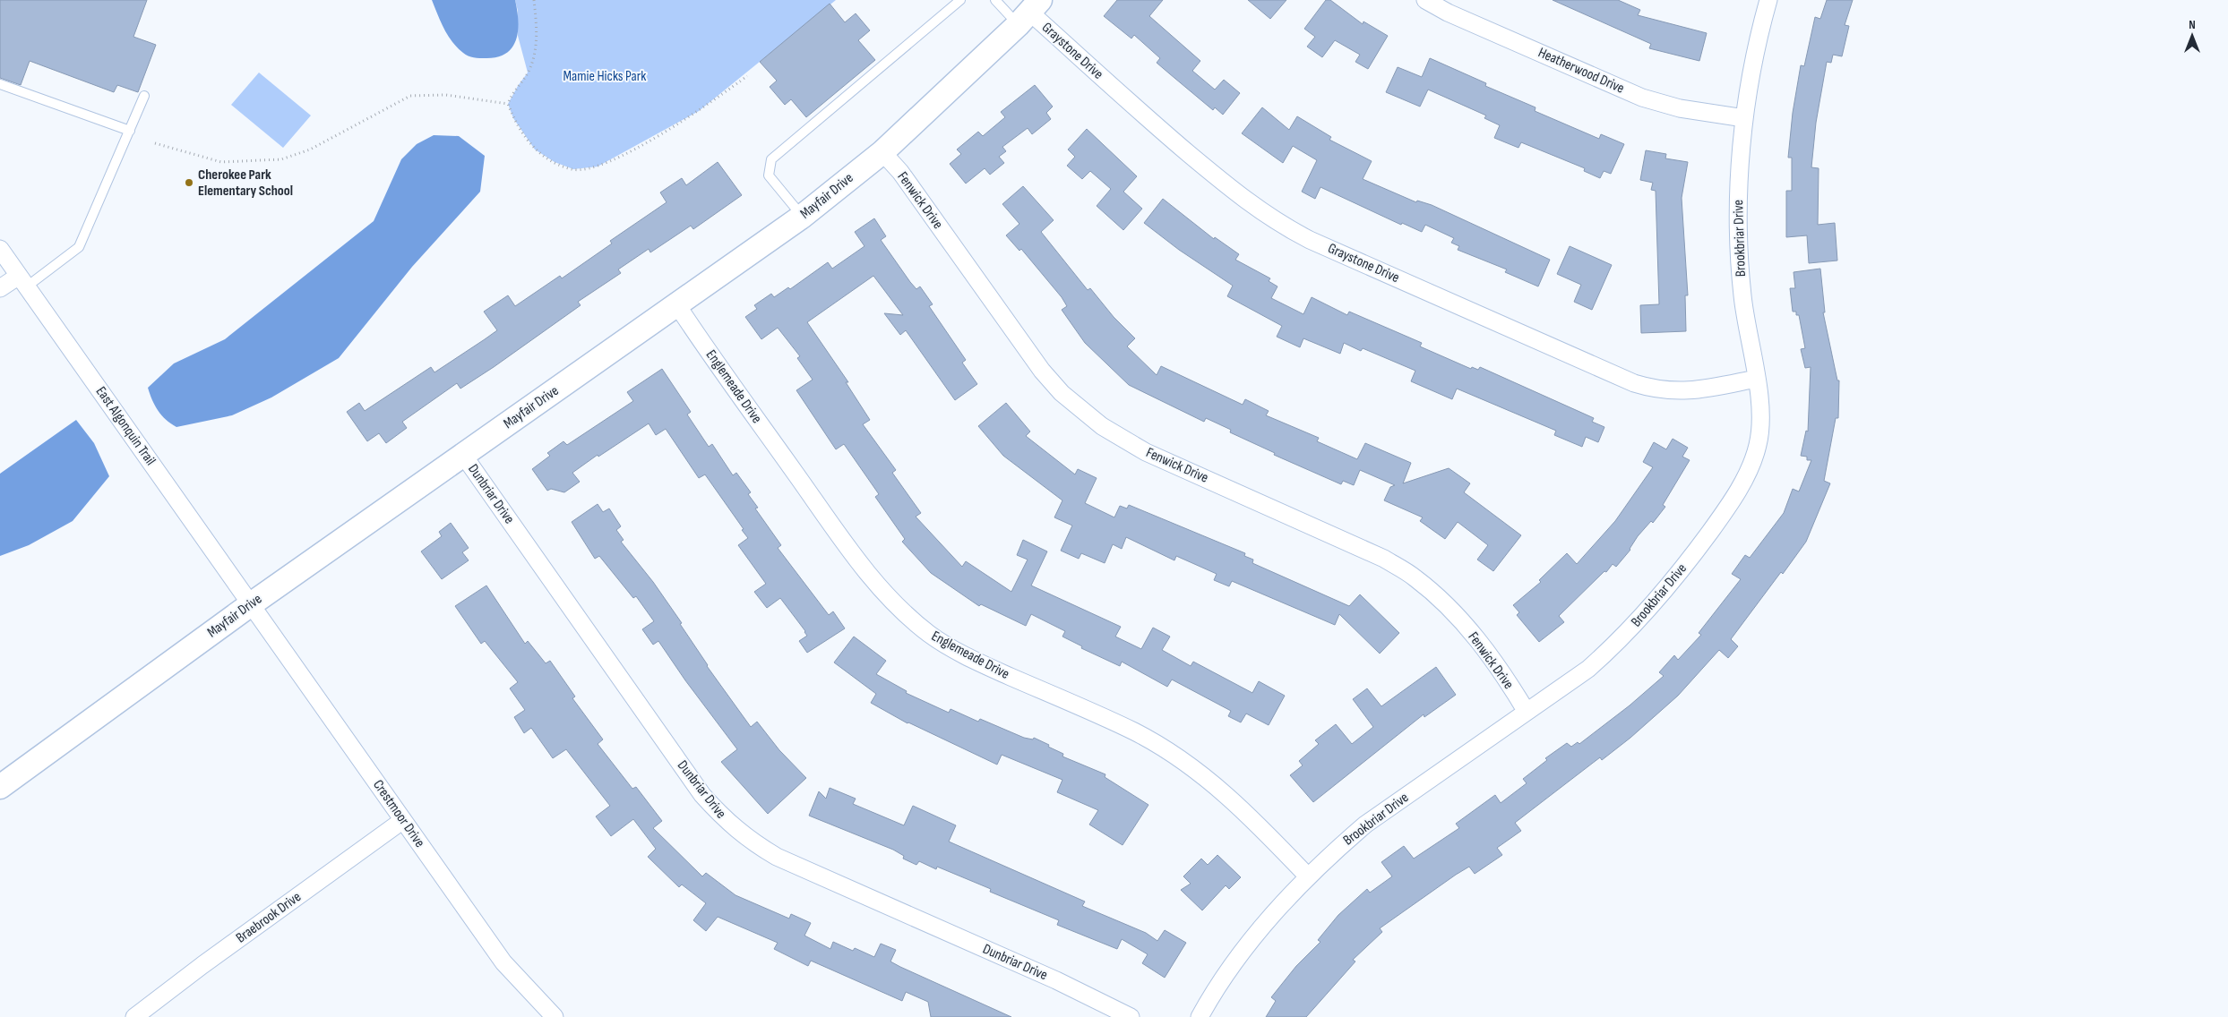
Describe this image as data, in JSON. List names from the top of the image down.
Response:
{
  "streets": {
    "street": [
      "Graystone Drive",
      "Heatherwood Drive",
      "Mayfair Drive",
      "Fenwick Drive",
      "Brookbriar Drive",
      "Englemeade Drive",
      "East Algonquin Trail",
      "Dunbriar Drive",
      "Crestmoor Drive",
      "Braebrook Drive"
    ]
  },
  "crossings": [
    ["Graystone Drive", "Mayfair Drive"],
    ["Graystone Drive", "Brookbriar Drive"],
    ["Heatherwood Drive", "Brookbriar Drive"],
    ["Mayfair Drive", "Fenwick Drive"],
    ["Mayfair Drive", "Englemeade Drive"],
    ["Mayfair Drive", "East Algonquin Trail"],
    ["Mayfair Drive", "Dunbriar Drive"],
    ["Mayfair Drive", "Crestmoor Drive"],
    ["Fenwick Drive", "Brookbriar Drive"],
    ["Brookbriar Drive", "Englemeade Drive"],
    ["East Algonquin Trail", "Crestmoor Drive"],
    ["Crestmoor Drive", "Braebrook Drive"]
  ],
  "parks": ["Mamie Hicks Park"],
  "places": ["Cherokee Park Elementary School"],
  "north": "top"
}
